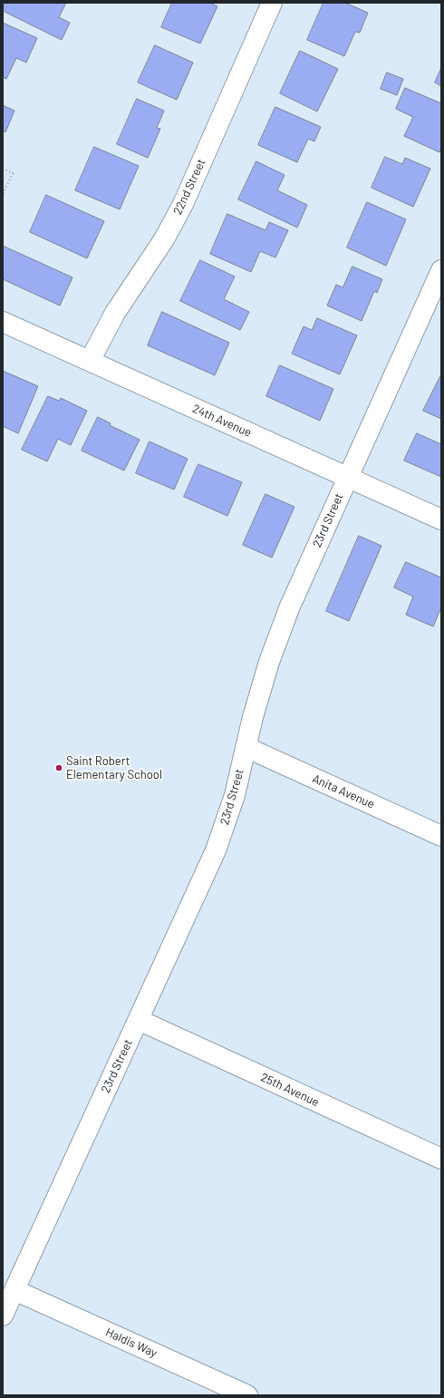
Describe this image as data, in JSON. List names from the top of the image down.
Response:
{
  "streets": {
    "street": [
      "22nd Street",
      "24th Avenue",
      "23rd Street",
      "Anita Avenue",
      "25th Avenue",
      "Haldis Way"
    ]
  },
  "crossings": [
    ["22nd Street", "24th Avenue"],
    ["24th Avenue", "23rd Street"],
    ["23rd Street", "Anita Avenue"],
    ["23rd Street", "25th Avenue"],
    ["23rd Street", "Haldis Way"]
  ],
  "places": ["Saint Robert Elementary School"]
}
